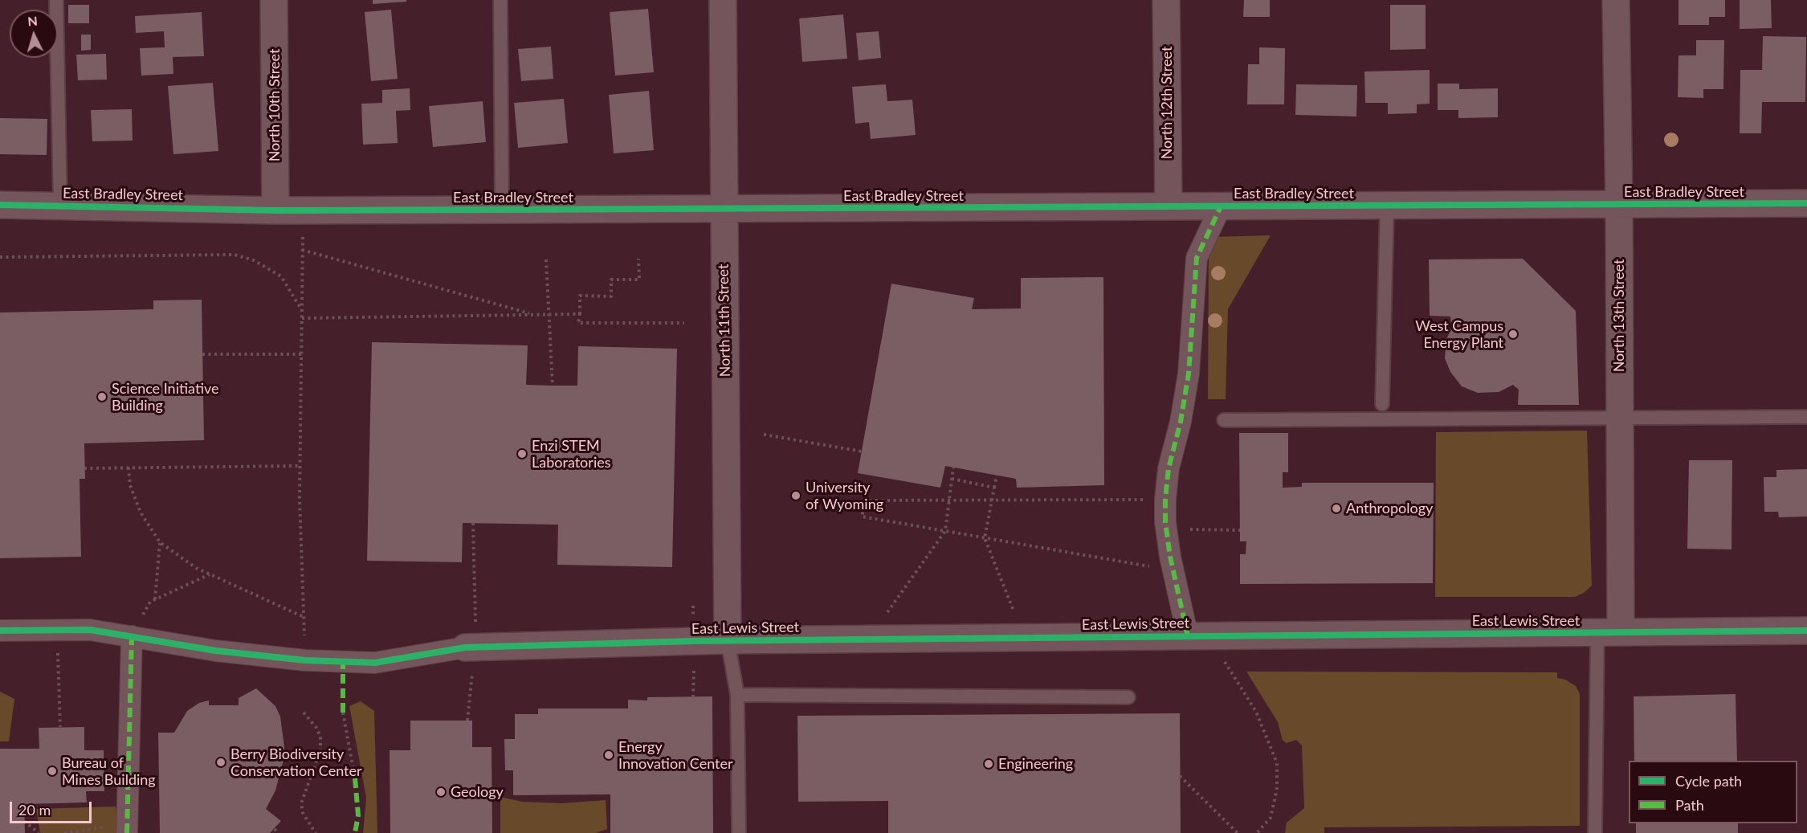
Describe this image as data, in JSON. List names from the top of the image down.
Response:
{
  "streets": {
    "street": [
      "North 12th Street",
      "North 10th Street",
      "East Bradley Street",
      "North 13th Street",
      "North 11th Street",
      "East Lewis Street"
    ]
  },
  "crossings": [
    ["North 12th Street", "East Bradley Street"],
    ["North 10th Street", "East Bradley Street"],
    ["East Bradley Street", "North 13th Street"],
    ["East Bradley Street", "North 11th Street"],
    ["North 13th Street", "East Lewis Street"],
    ["North 11th Street", "East Lewis Street"]
  ],
  "places": [
    "West Campus Energy Plant",
    "Science Initiative Building",
    "Enzi STEM Laboratories",
    "University of Wyoming",
    "Anthropology",
    "Energy Innovation Center",
    "Berry Biodiversity Conservation Center",
    "Engineering",
    "Bureau of Mines Building",
    "Geology"
  ],
  "legend": ["Cycle path", "Path"],
  "scale_bar": "20 m",
  "north": "top"
}
